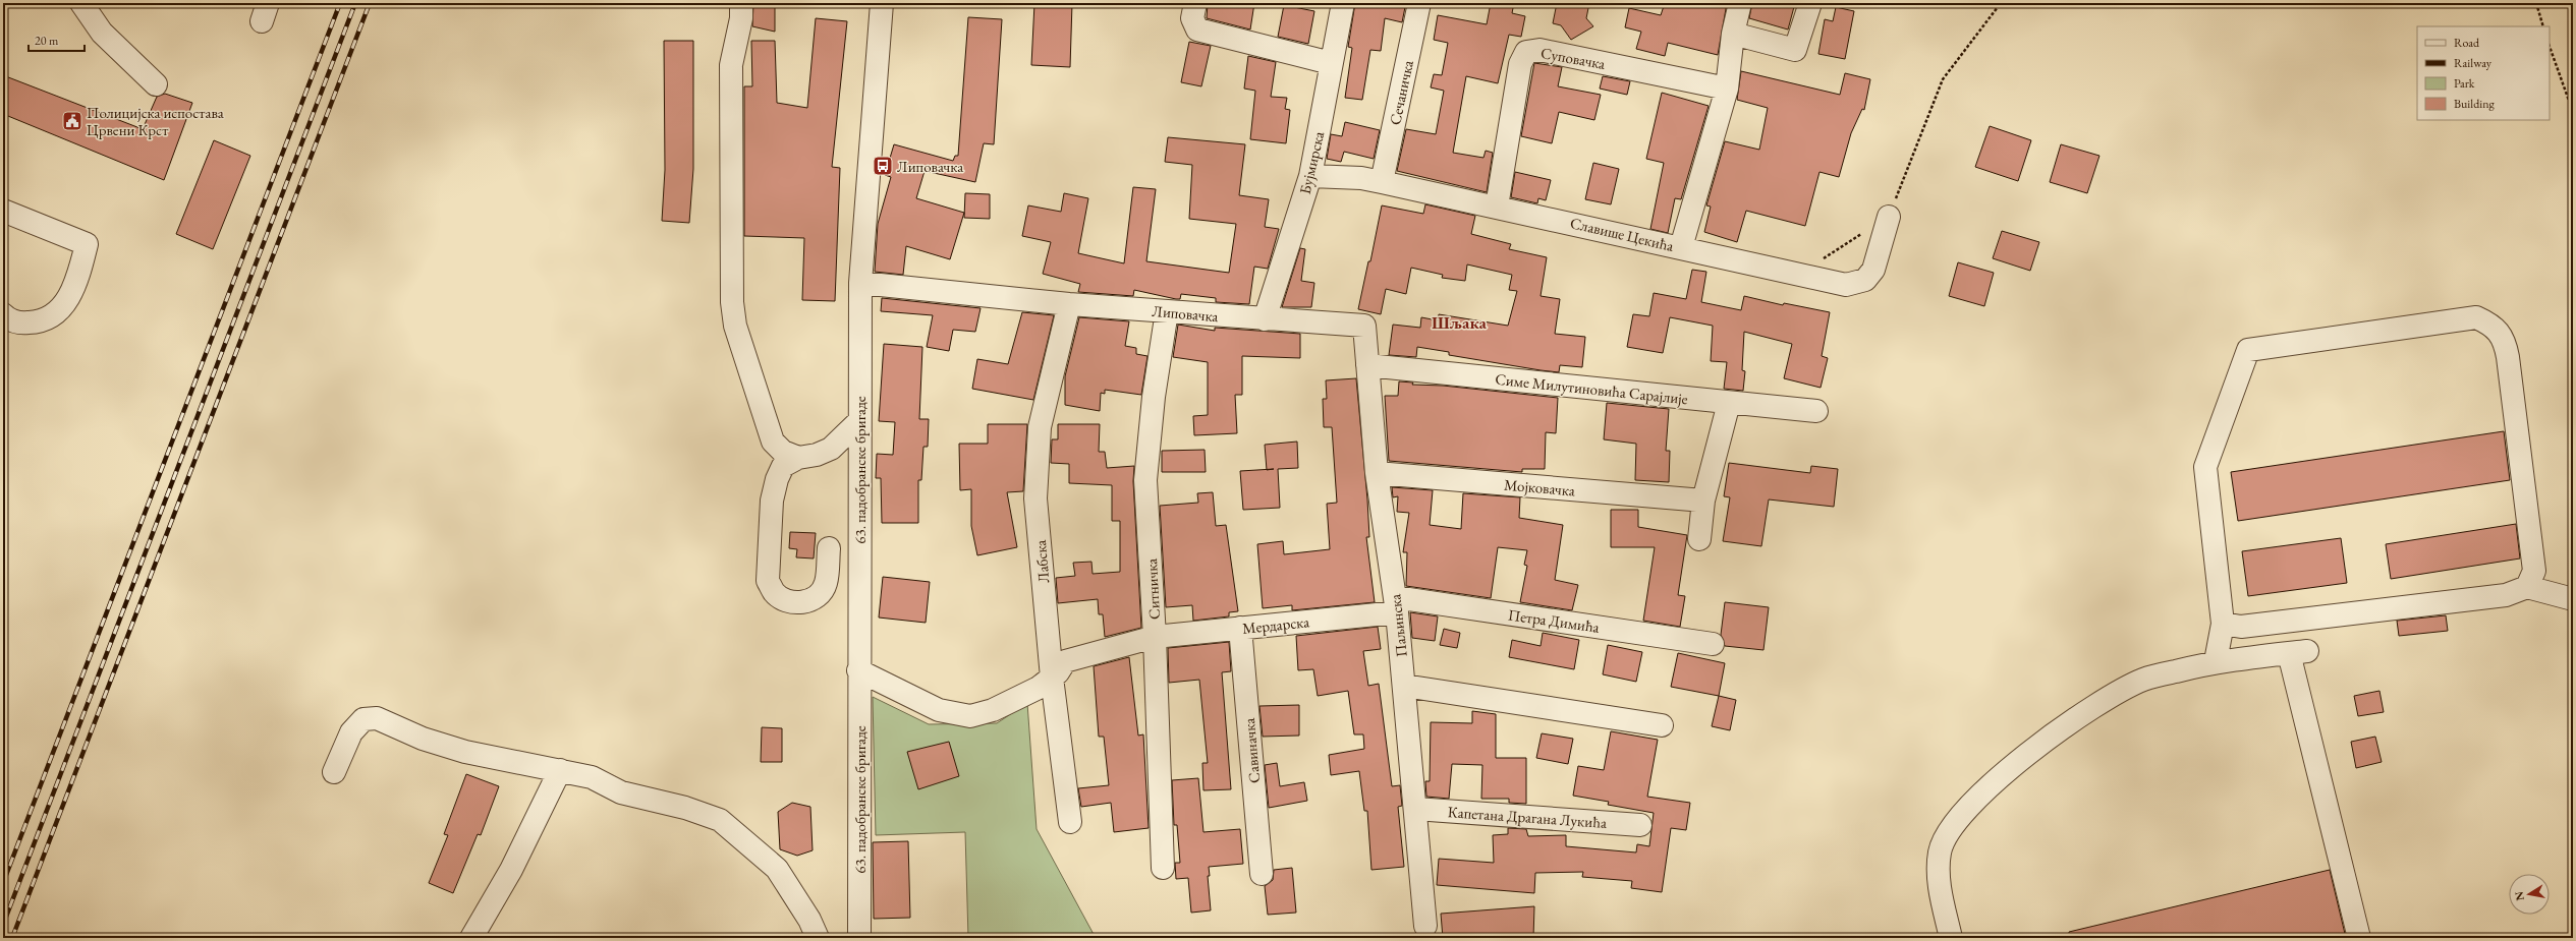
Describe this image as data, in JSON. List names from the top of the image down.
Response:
{
  "streets": {
    "street": [
      "Суповачка",
      "Сечаничка",
      "Бујмирска",
      "Славише Цекића",
      "Липовачка",
      "Симе Милутиновића Сарајлије",
      "63. падобранске бригаде",
      "Мојковачка",
      "Лабска",
      "Ситничка",
      "Петра Димића",
      "Мердарска",
      "Паљинска",
      "Савиначка",
      "Капетана Драгана Лукића"
    ]
  },
  "crossings": [
    ["Суповачка", "Славише Цекића"],
    ["Сечаничка", "Славише Цекића"],
    ["Бујмирска", "Славише Цекића"],
    ["Бујмирска", "Липовачка"],
    ["Липовачка", "63. падобранске бригаде"],
    ["Липовачка", "Лабска"],
    ["Липовачка", "Ситничка"],
    ["Липовачка", "Паљинска"],
    ["Симе Милутиновића Сарајлије", "Паљинска"],
    ["63. падобранске бригаде", "Мердарска"],
    ["Мојковачка", "Паљинска"],
    ["Лабска", "Мердарска"],
    ["Ситничка", "Мердарска"],
    ["Петра Димића", "Мердарска"],
    ["Петра Димића", "Паљинска"],
    ["Мердарска", "Паљинска"],
    ["Мердарска", "Савиначка"],
    ["Паљинска", "Капетана Драгана Лукића"]
  ],
  "districts": ["Шљака"],
  "places": {
    "public building": ["Полицијска испостава Црвени Крст"],
    "bus stop": ["Липовачка"]
  },
  "legend": [
    "Road",
    "Railway",
    "Park",
    "Building"
  ],
  "scale_bar": "20 m",
  "north": "left"
}
